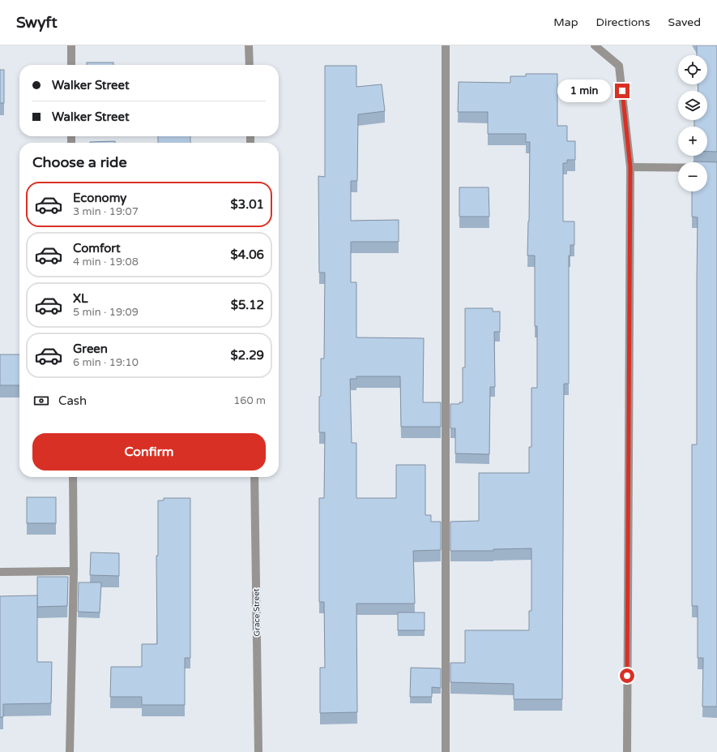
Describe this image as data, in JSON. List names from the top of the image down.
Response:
{
  "streets": {
    "street": ["Grace Street"]
  },
  "page": {
    "header": "Swyft",
    "nav": ["Map", "Directions", "Saved"],
    "map_buttons": ["+", "−"],
    "banner": ["Walker Street", "Walker Street"],
    "bubble": "1 min",
    "heading": "Choose a ride",
    "list": [
      {
        "name": "Economy",
        "note": "3 min · 19:07",
        "value": "$3.01"
      },
      {
        "name": "Comfort",
        "note": "4 min · 19:08",
        "value": "$4.06"
      },
      {
        "name": "XL",
        "note": "5 min · 19:09",
        "value": "$5.12"
      },
      {
        "name": "Green",
        "note": "6 min · 19:10",
        "value": "$2.29"
      }
    ],
    "pay": ["Cash", "160 m"],
    "buttons": "Confirm"
  }
}
